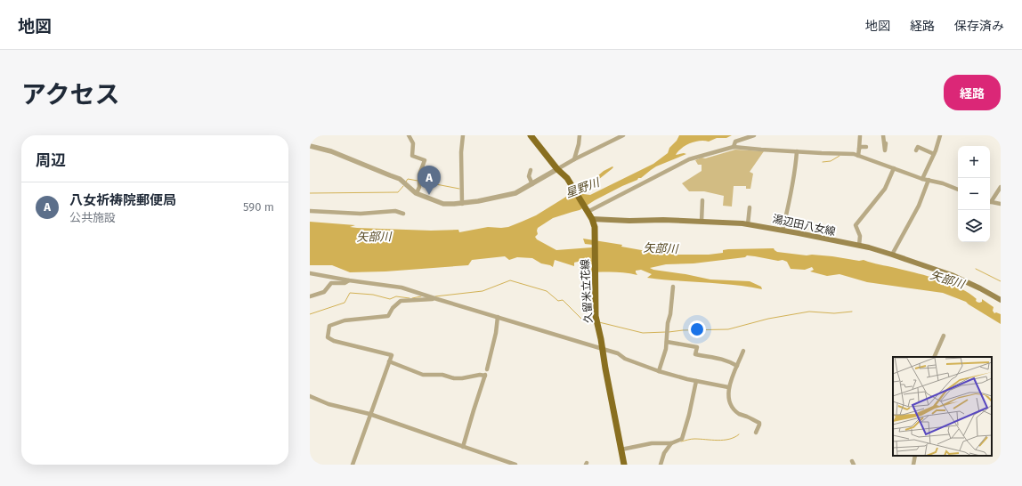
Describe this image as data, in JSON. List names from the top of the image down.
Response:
{
  "streets": {
    "main road": ["湯辺田八女線", "久留米立花線"]
  },
  "crossings": [
    ["湯辺田八女線", "久留米立花線"]
  ],
  "water": ["星野川", "矢部川"],
  "page": {
    "header": "地図",
    "nav": ["地図", "経路", "保存済み"],
    "title": "アクセス",
    "buttons": "経路",
    "heading": "周辺",
    "map_buttons": ["+", "−"],
    "pins": "A",
    "list": [
      {
        "mark": "A",
        "name": "八女祈祷院郵便局",
        "note": "公共施設",
        "value": "590 m"
      }
    ]
  }
}
